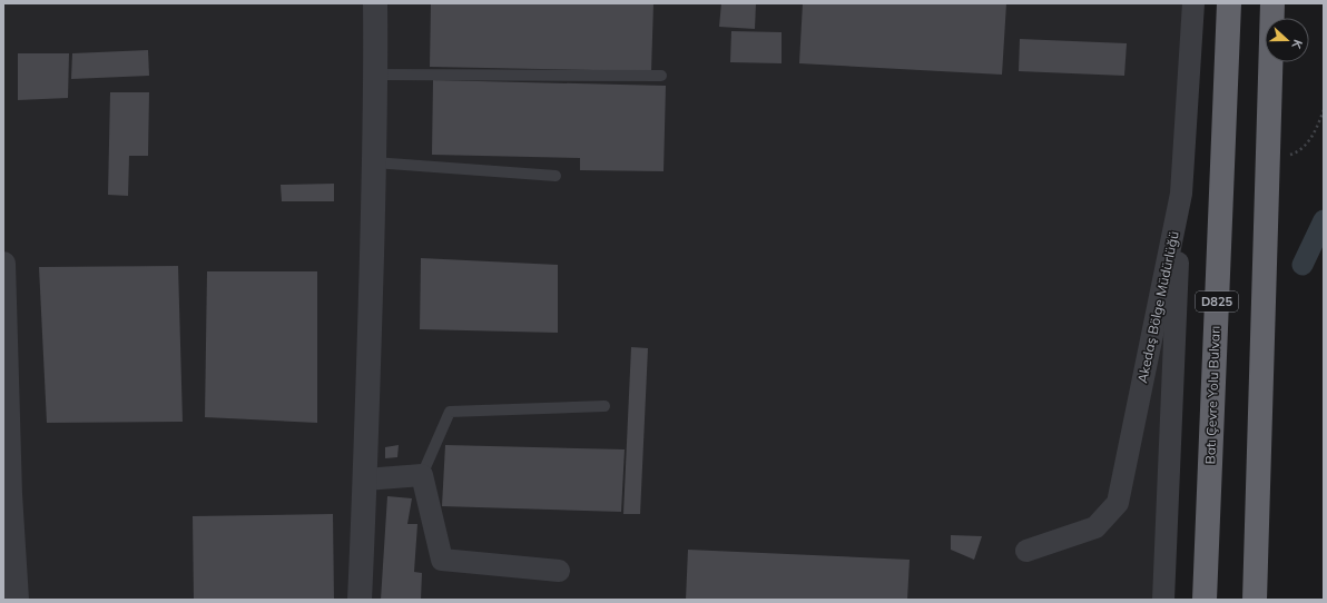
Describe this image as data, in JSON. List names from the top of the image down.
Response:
{
  "streets": {
    "highway": ["D825", "Batı Çevre Yolu Bulvarı"],
    "street": ["Akedaş Bölge Müdürlüğü"]
  },
  "north": "right"
}
